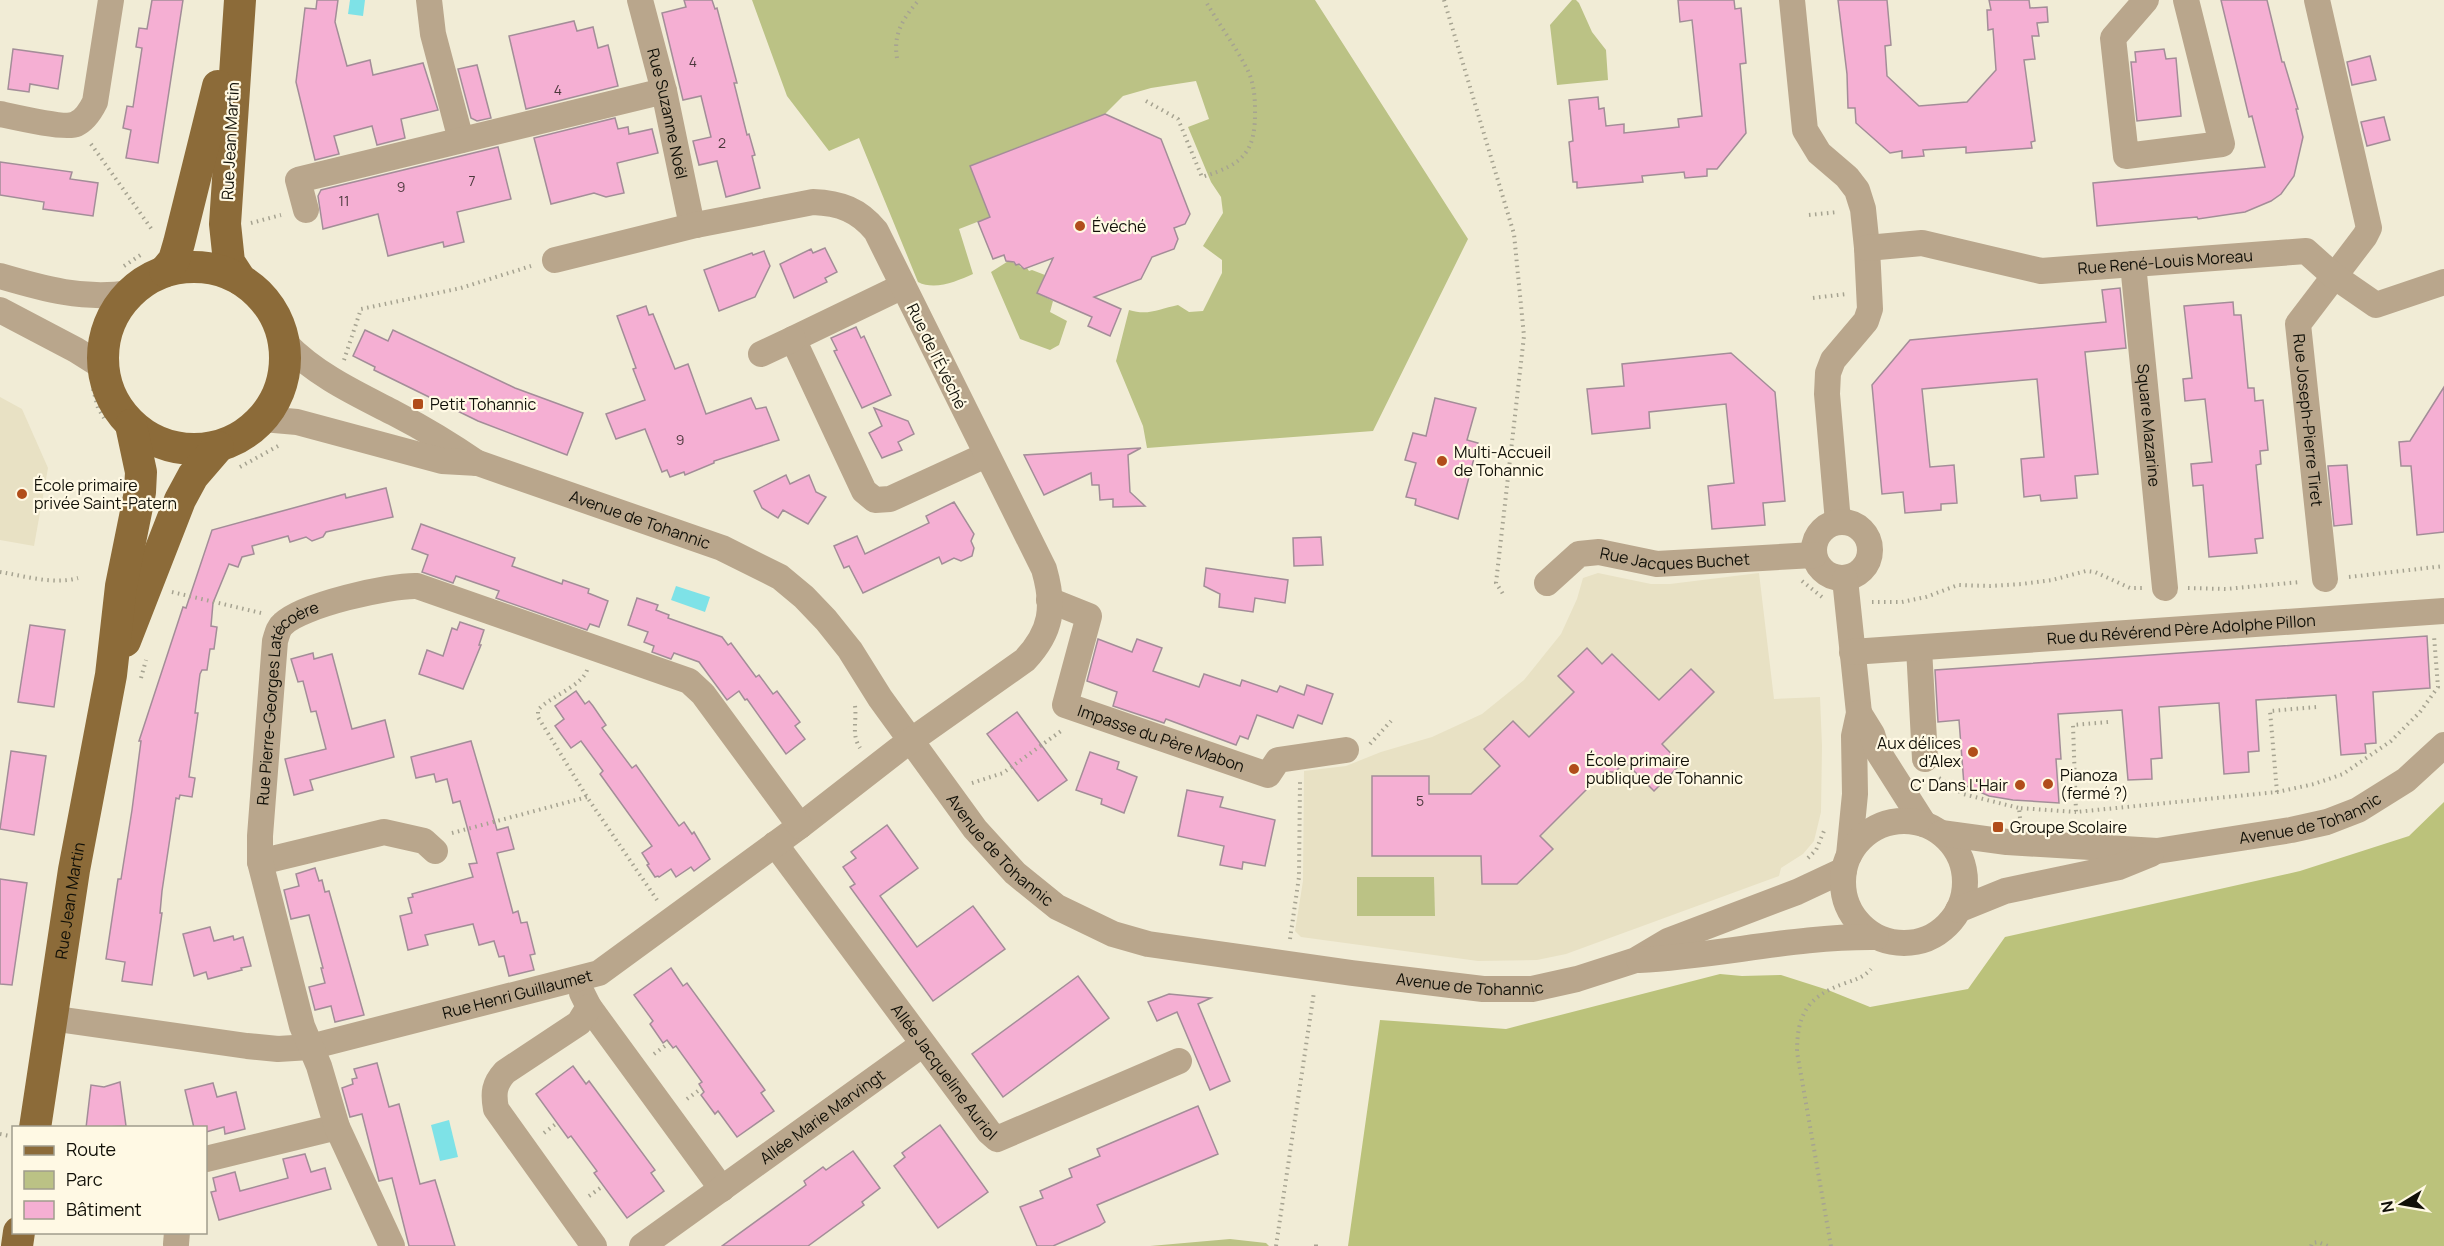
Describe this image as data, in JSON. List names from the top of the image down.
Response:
{
  "streets": {
    "main road": ["Rue Jean Martin"],
    "street": [
      "Rue Suzanne Noël",
      "Rue René-Louis Moreau",
      "Rue de l'Évéché",
      "Rue Joseph-Pierre Tiret",
      "Square Mazarine",
      "Avenue de Tohannic",
      "Rue Jacques Buchet",
      "Rue du Révérend Père Adolphe Pillon",
      "Rue Pierre-Georges Latécoère",
      "Impasse du Père Mabon",
      "Rue Henri Guillaumet",
      "Allée Jacqueline Auriol",
      "Allée Marie Marvingt"
    ]
  },
  "crossings": [
    ["Rue Suzanne Noël", "Rue de l'Évéché"],
    ["Rue Jean Martin", "Avenue de Tohannic"],
    ["Rue Jean Martin", "Rue Henri Guillaumet"],
    ["Rue René-Louis Moreau", "Rue Joseph-Pierre Tiret"],
    ["Rue René-Louis Moreau", "Square Mazarine"],
    ["Rue de l'Évéché", "Avenue de Tohannic"],
    ["Rue de l'Évéché", "Impasse du Père Mabon"],
    ["Rue de l'Évéché", "Rue Henri Guillaumet"],
    ["Avenue de Tohannic", "Rue Henri Guillaumet"],
    ["Rue Pierre-Georges Latécoère", "Rue Henri Guillaumet"],
    ["Rue Henri Guillaumet", "Allée Jacqueline Auriol"],
    ["Allée Jacqueline Auriol", "Allée Marie Marvingt"]
  ],
  "places": {
    "other": [
      "Évéché",
      "Multi-Accueil de Tohannic",
      "École primaire privée Saint-Patern",
      "Aux délices d'Alex",
      "École primaire publique de Tohannic",
      "Pianoza (fermé ?)",
      "C' Dans L'Hair"
    ],
    "transit": ["Petit Tohannic", "Groupe Scolaire"]
  },
  "house_numbers": [
    "4",
    "4",
    "2",
    "7",
    "9",
    "11",
    "9",
    "5"
  ],
  "legend": ["Route", "Parc", "Bâtiment"],
  "north": "left"
}
